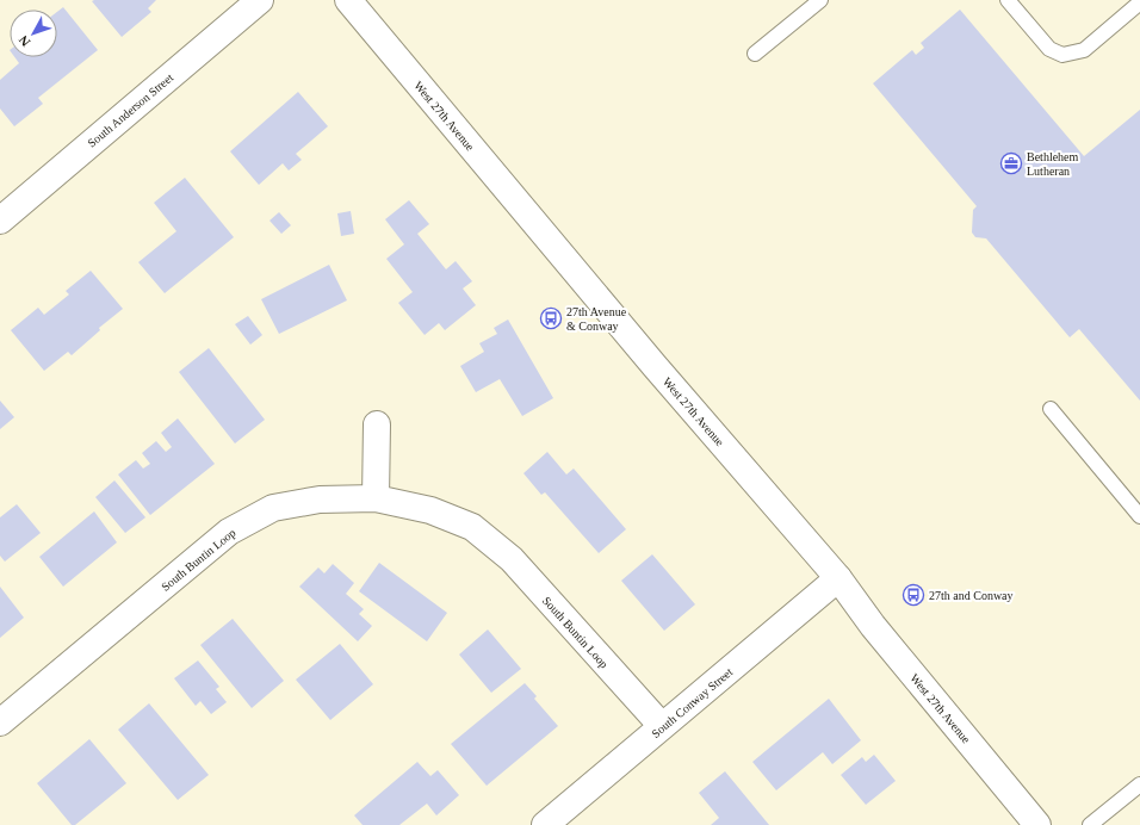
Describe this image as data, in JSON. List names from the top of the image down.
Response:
{
  "streets": {
    "street": [
      "South Anderson Street",
      "West 27th Avenue",
      "South Buntin Loop",
      "South Conway Street"
    ]
  },
  "crossings": [
    ["West 27th Avenue", "South Conway Street"],
    ["South Buntin Loop", "South Conway Street"]
  ],
  "places": {
    "office": ["Bethlehem Lutheran"],
    "bus stop": ["27th Avenue & Conway", "27th and Conway"]
  },
  "north": "bottom left"
}
